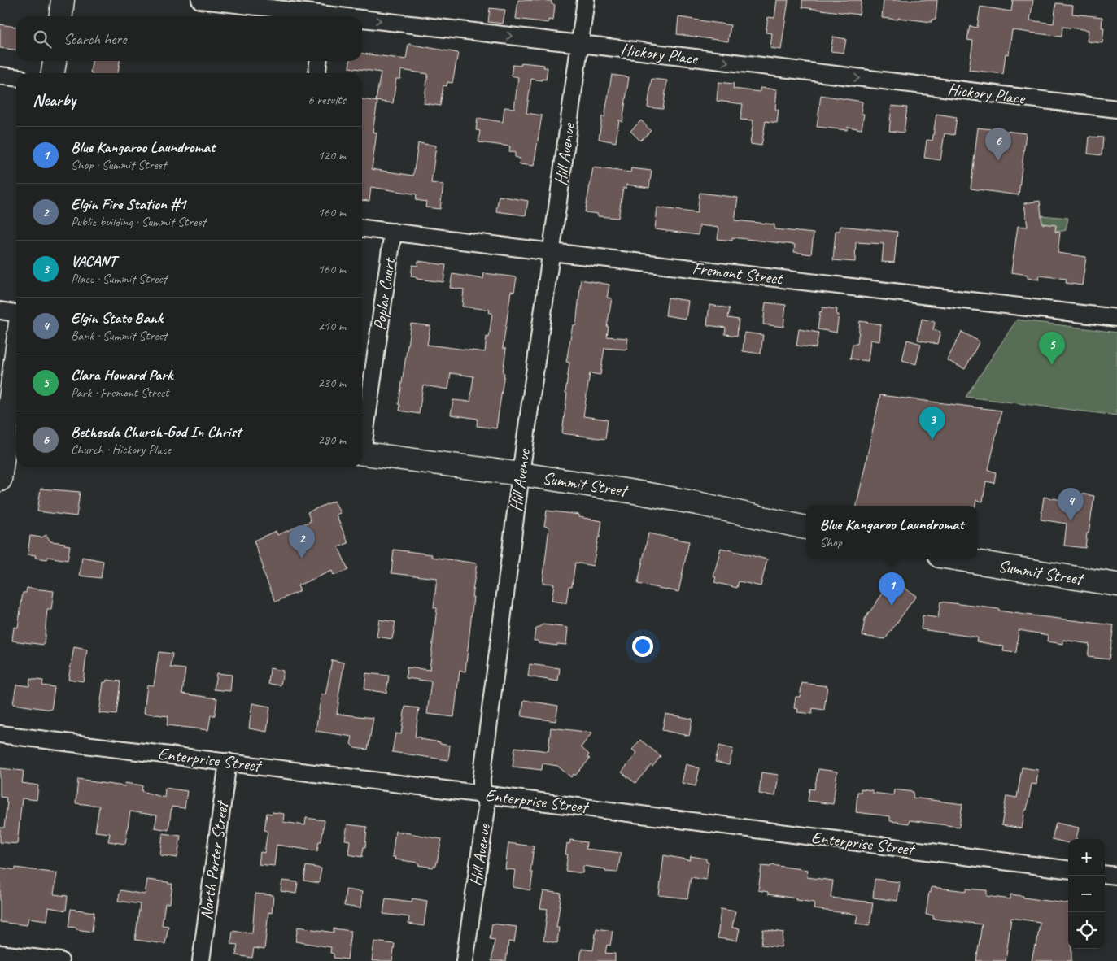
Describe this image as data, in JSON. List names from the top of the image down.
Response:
{
  "streets": {
    "main road": ["Summit Street"],
    "street": [
      "Hickory Place",
      "Hill Avenue",
      "Fremont Street",
      "Poplar Court",
      "Enterprise Street",
      "North Porter Street"
    ]
  },
  "crossings": [
    ["Hickory Place", "Hill Avenue"],
    ["Hill Avenue", "Fremont Street"],
    ["Hill Avenue", "Summit Street"],
    ["Hill Avenue", "Enterprise Street"],
    ["Fremont Street", "Poplar Court"],
    ["Enterprise Street", "North Porter Street"]
  ],
  "one_way": ["Hickory Place"],
  "page": {
    "search": "Search here",
    "heading": ["Nearby", "6 results"],
    "list": [
      {
        "mark": "1",
        "name": "Blue Kangaroo Laundromat",
        "note": "Shop · Summit Street",
        "value": "120 m"
      },
      {
        "mark": "2",
        "name": "Elgin Fire Station #1",
        "note": "Public building · Summit Street",
        "value": "160 m"
      },
      {
        "mark": "3",
        "name": "VACANT",
        "note": "Place · Summit Street",
        "value": "160 m"
      },
      {
        "mark": "4",
        "name": "Elgin State Bank",
        "note": "Bank · Summit Street",
        "value": "210 m"
      },
      {
        "mark": "5",
        "name": "Clara Howard Park",
        "note": "Park · Fremont Street",
        "value": "230 m"
      },
      {
        "mark": "6",
        "name": "Bethesda Church-God In Christ",
        "note": "Church · Hickory Place",
        "value": "280 m"
      }
    ],
    "pins": [
      "6",
      "5",
      "3",
      "4",
      "2",
      "1"
    ],
    "popup": ["Blue Kangaroo Laundromat", "Shop"],
    "map_buttons": ["+", "−"]
  }
}
